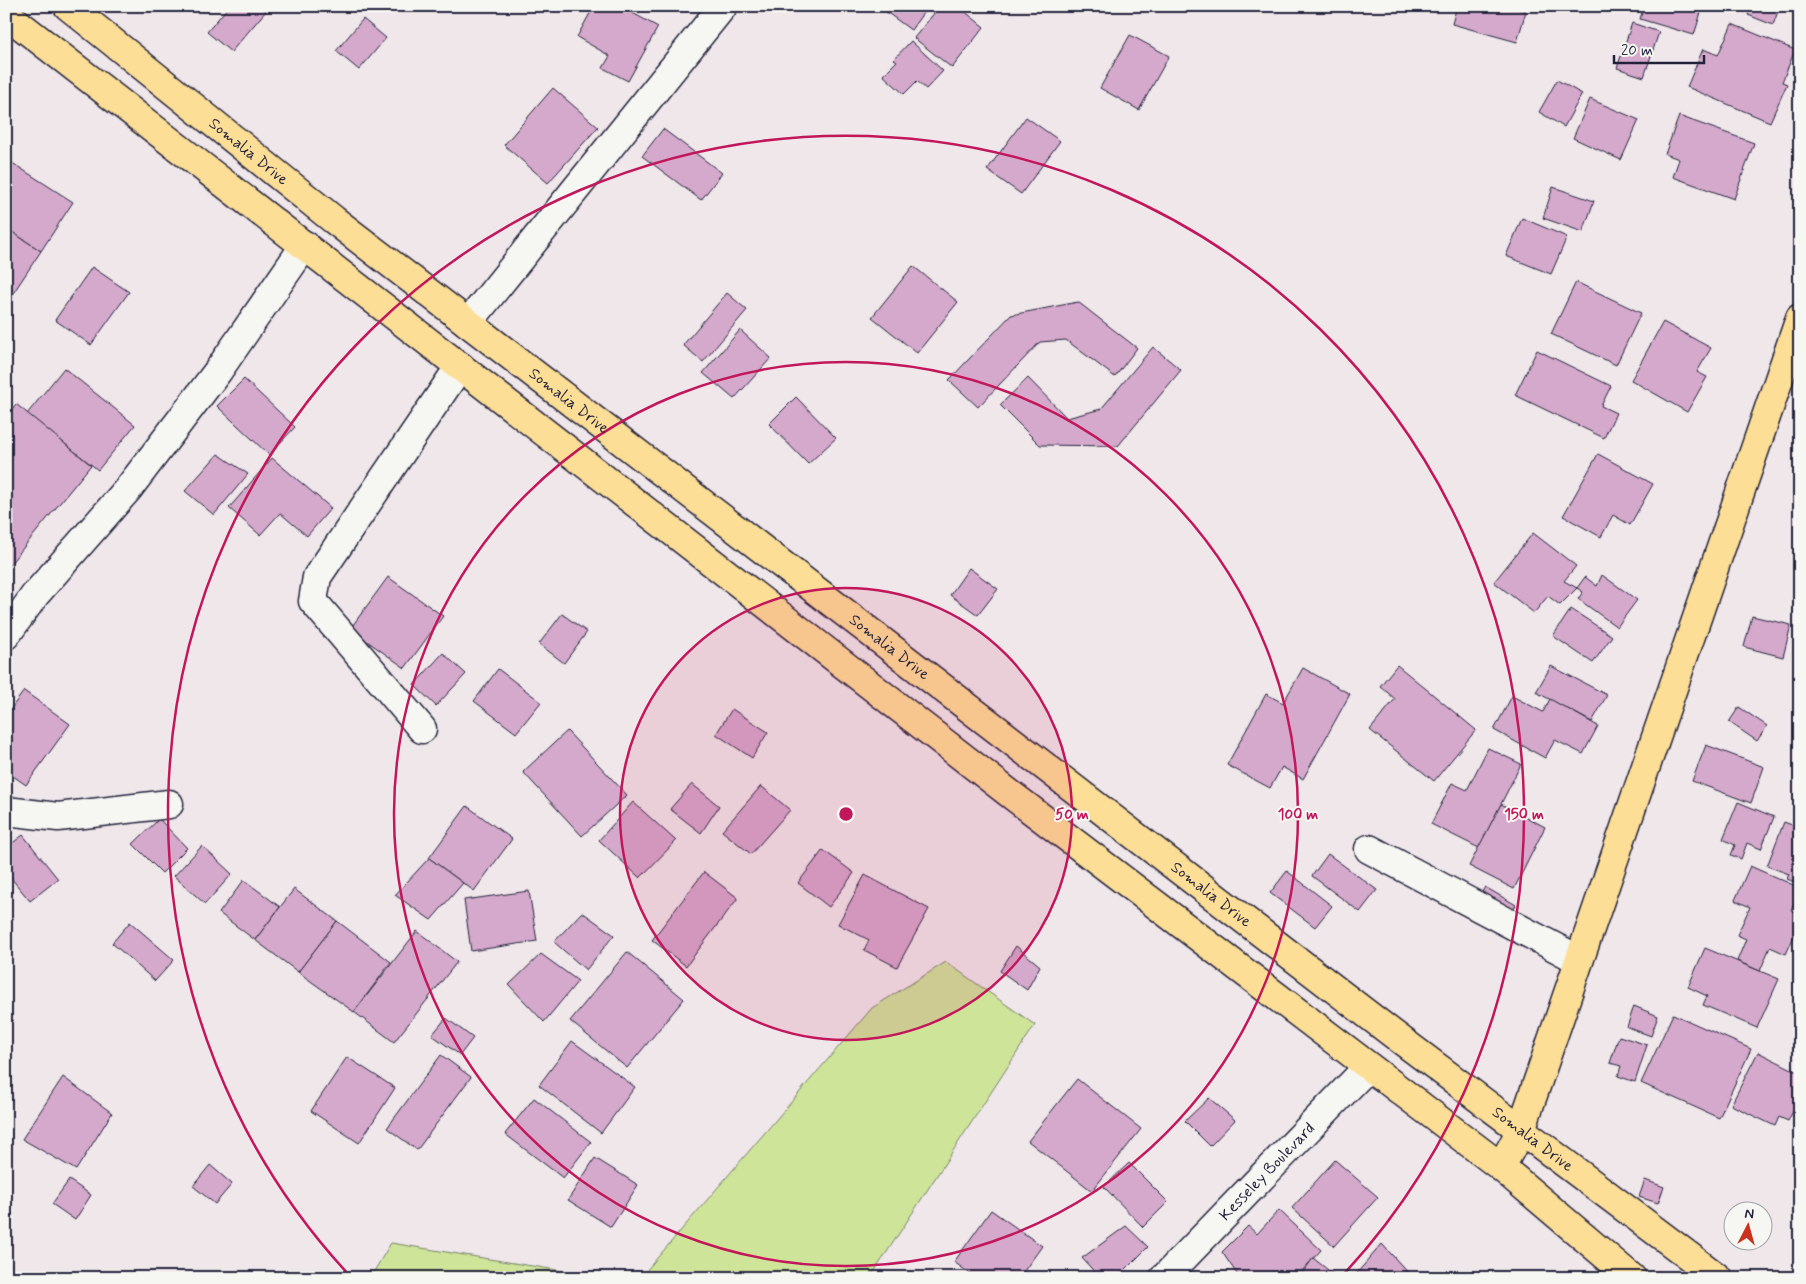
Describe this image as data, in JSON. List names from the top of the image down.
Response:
{
  "streets": {
    "main road": ["Somalia Drive"],
    "street": ["Kesseley Boulevard"]
  },
  "scale_bar": "20 m",
  "north": "top",
  "rings": ["50 m", "100 m", "150 m"]
}
